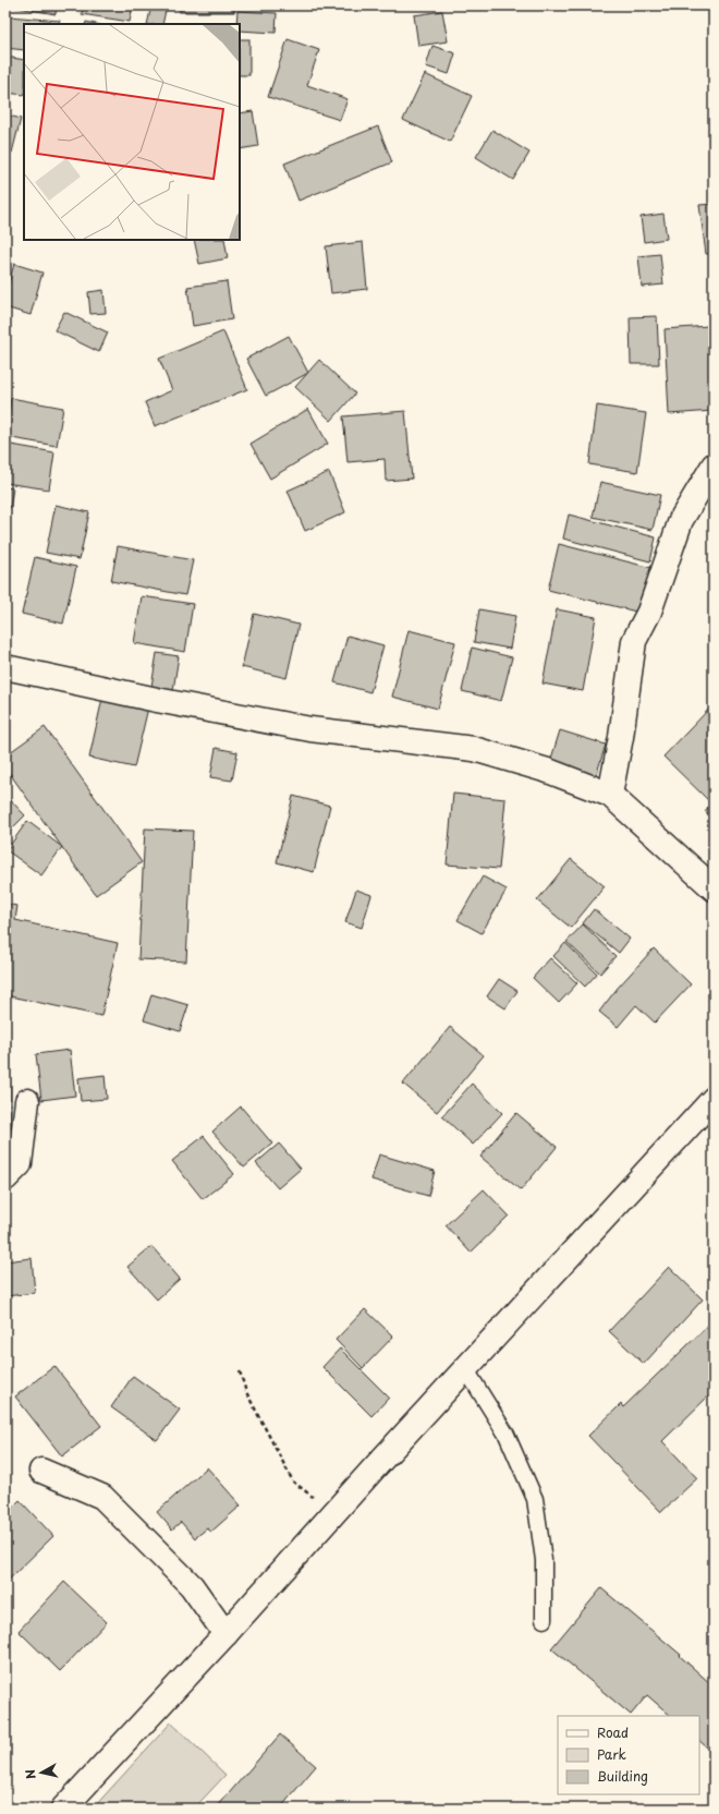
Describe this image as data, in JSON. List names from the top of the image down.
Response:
{
  "legend": ["Road", "Park", "Building"],
  "north": "left"
}
